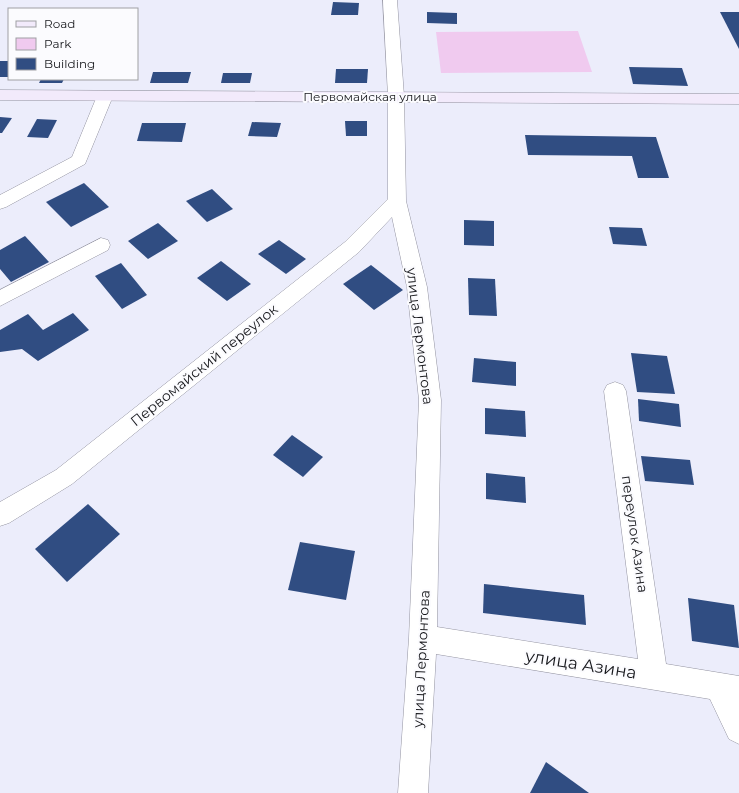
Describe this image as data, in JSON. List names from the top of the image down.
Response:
{
  "streets": {
    "street": [
      "Первомайская улица",
      "улица Лермонтова",
      "Первомайский переулок",
      "переулок Азина",
      "улица Азина"
    ]
  },
  "crossings": [
    ["Первомайская улица", "улица Лермонтова"],
    ["улица Лермонтова", "Первомайский переулок"],
    ["улица Лермонтова", "улица Азина"],
    ["переулок Азина", "улица Азина"]
  ],
  "legend": ["Road", "Park", "Building"]
}
